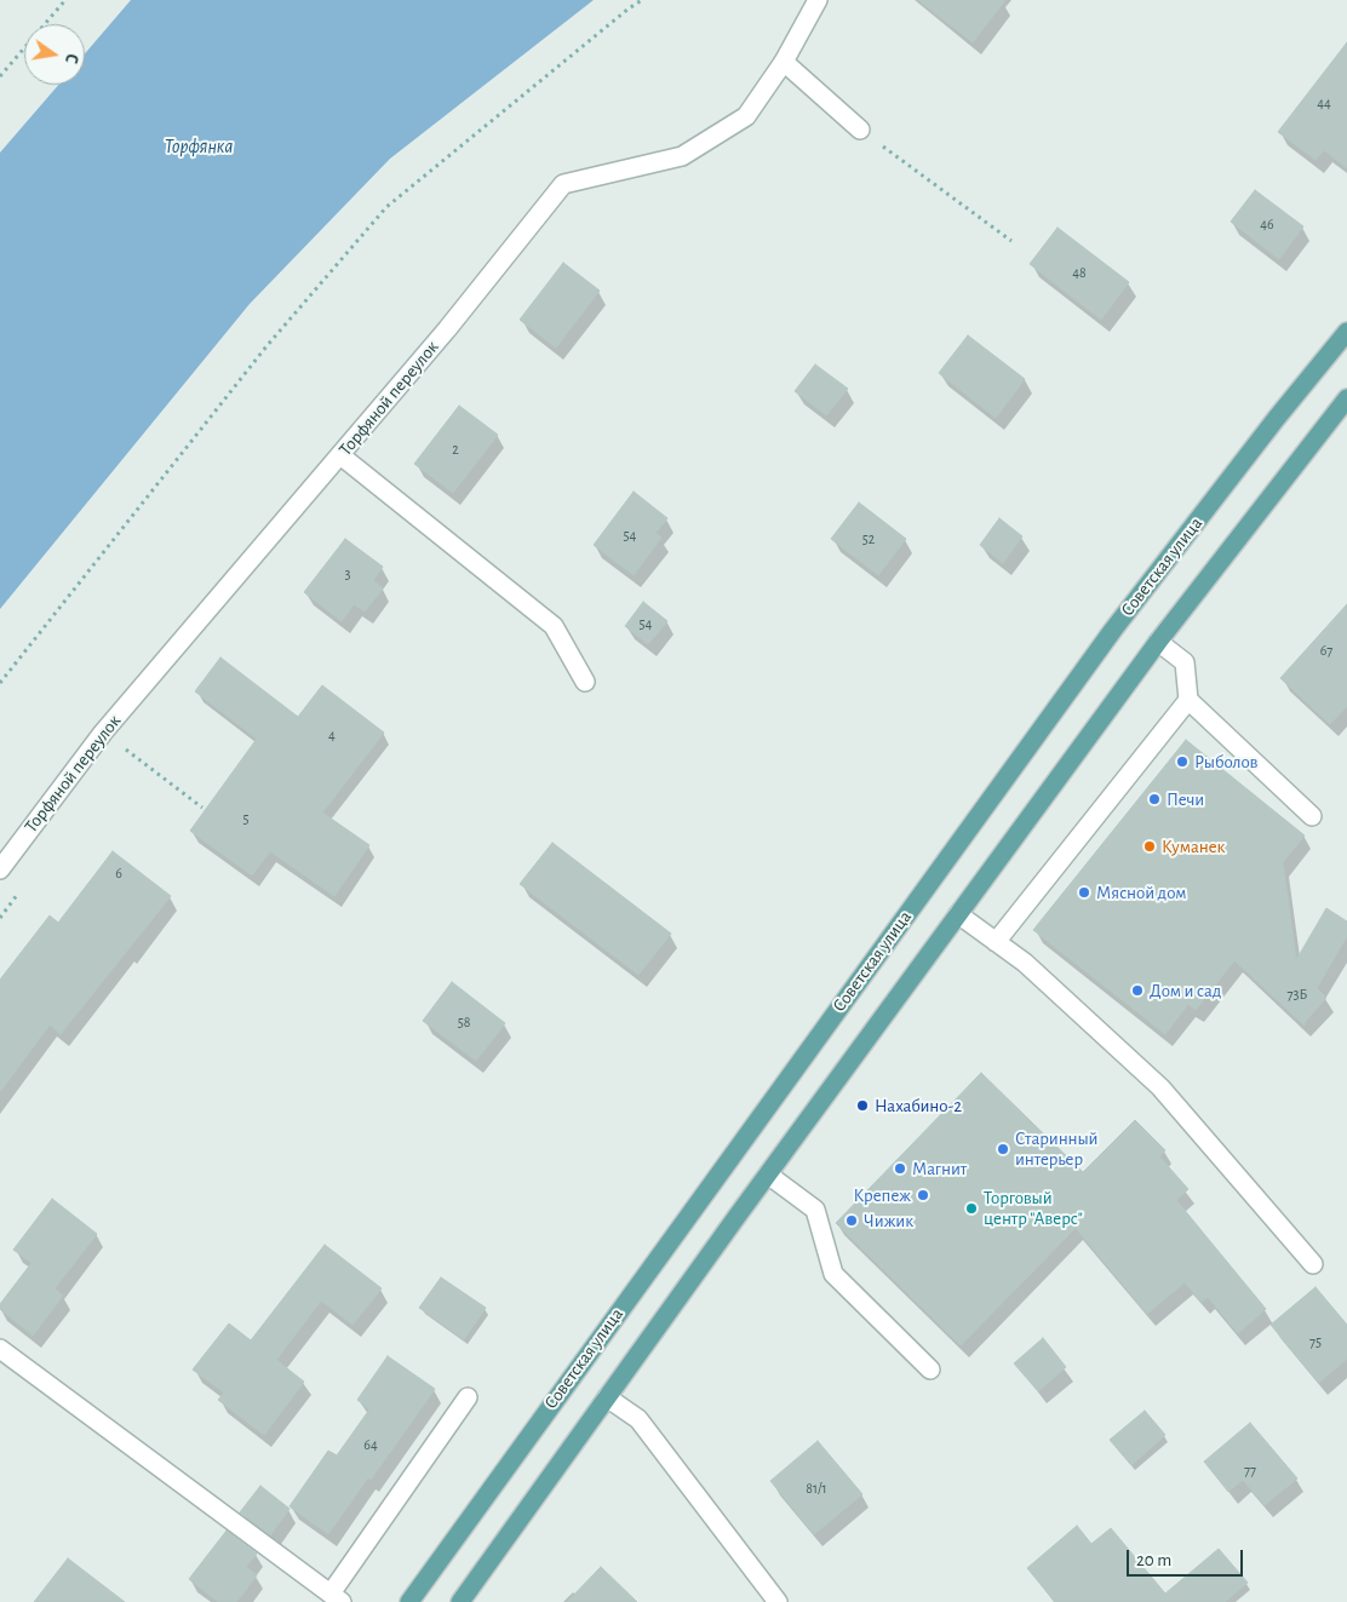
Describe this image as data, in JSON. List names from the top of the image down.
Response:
{
  "streets": {
    "main road": ["Советская улица"],
    "street": ["Торфяной переулок"]
  },
  "water": ["Торфянка"],
  "places": [
    "Рыболов",
    "Печи",
    "Куманек",
    "Мясной дом",
    "Дом и сад",
    "Нахабино-2",
    "Старинный интерьер",
    "Магнит",
    "Крепеж",
    "Торговый центр \"Аверс\"",
    "Чижик"
  ],
  "house_numbers": [
    "44",
    "46",
    "48",
    "2",
    "54",
    "52",
    "3",
    "54",
    "67",
    "4",
    "5",
    "6",
    "73Б",
    "58",
    "75",
    "64",
    "77",
    "81/1"
  ],
  "scale_bar": "20 m",
  "north": "right"
}
